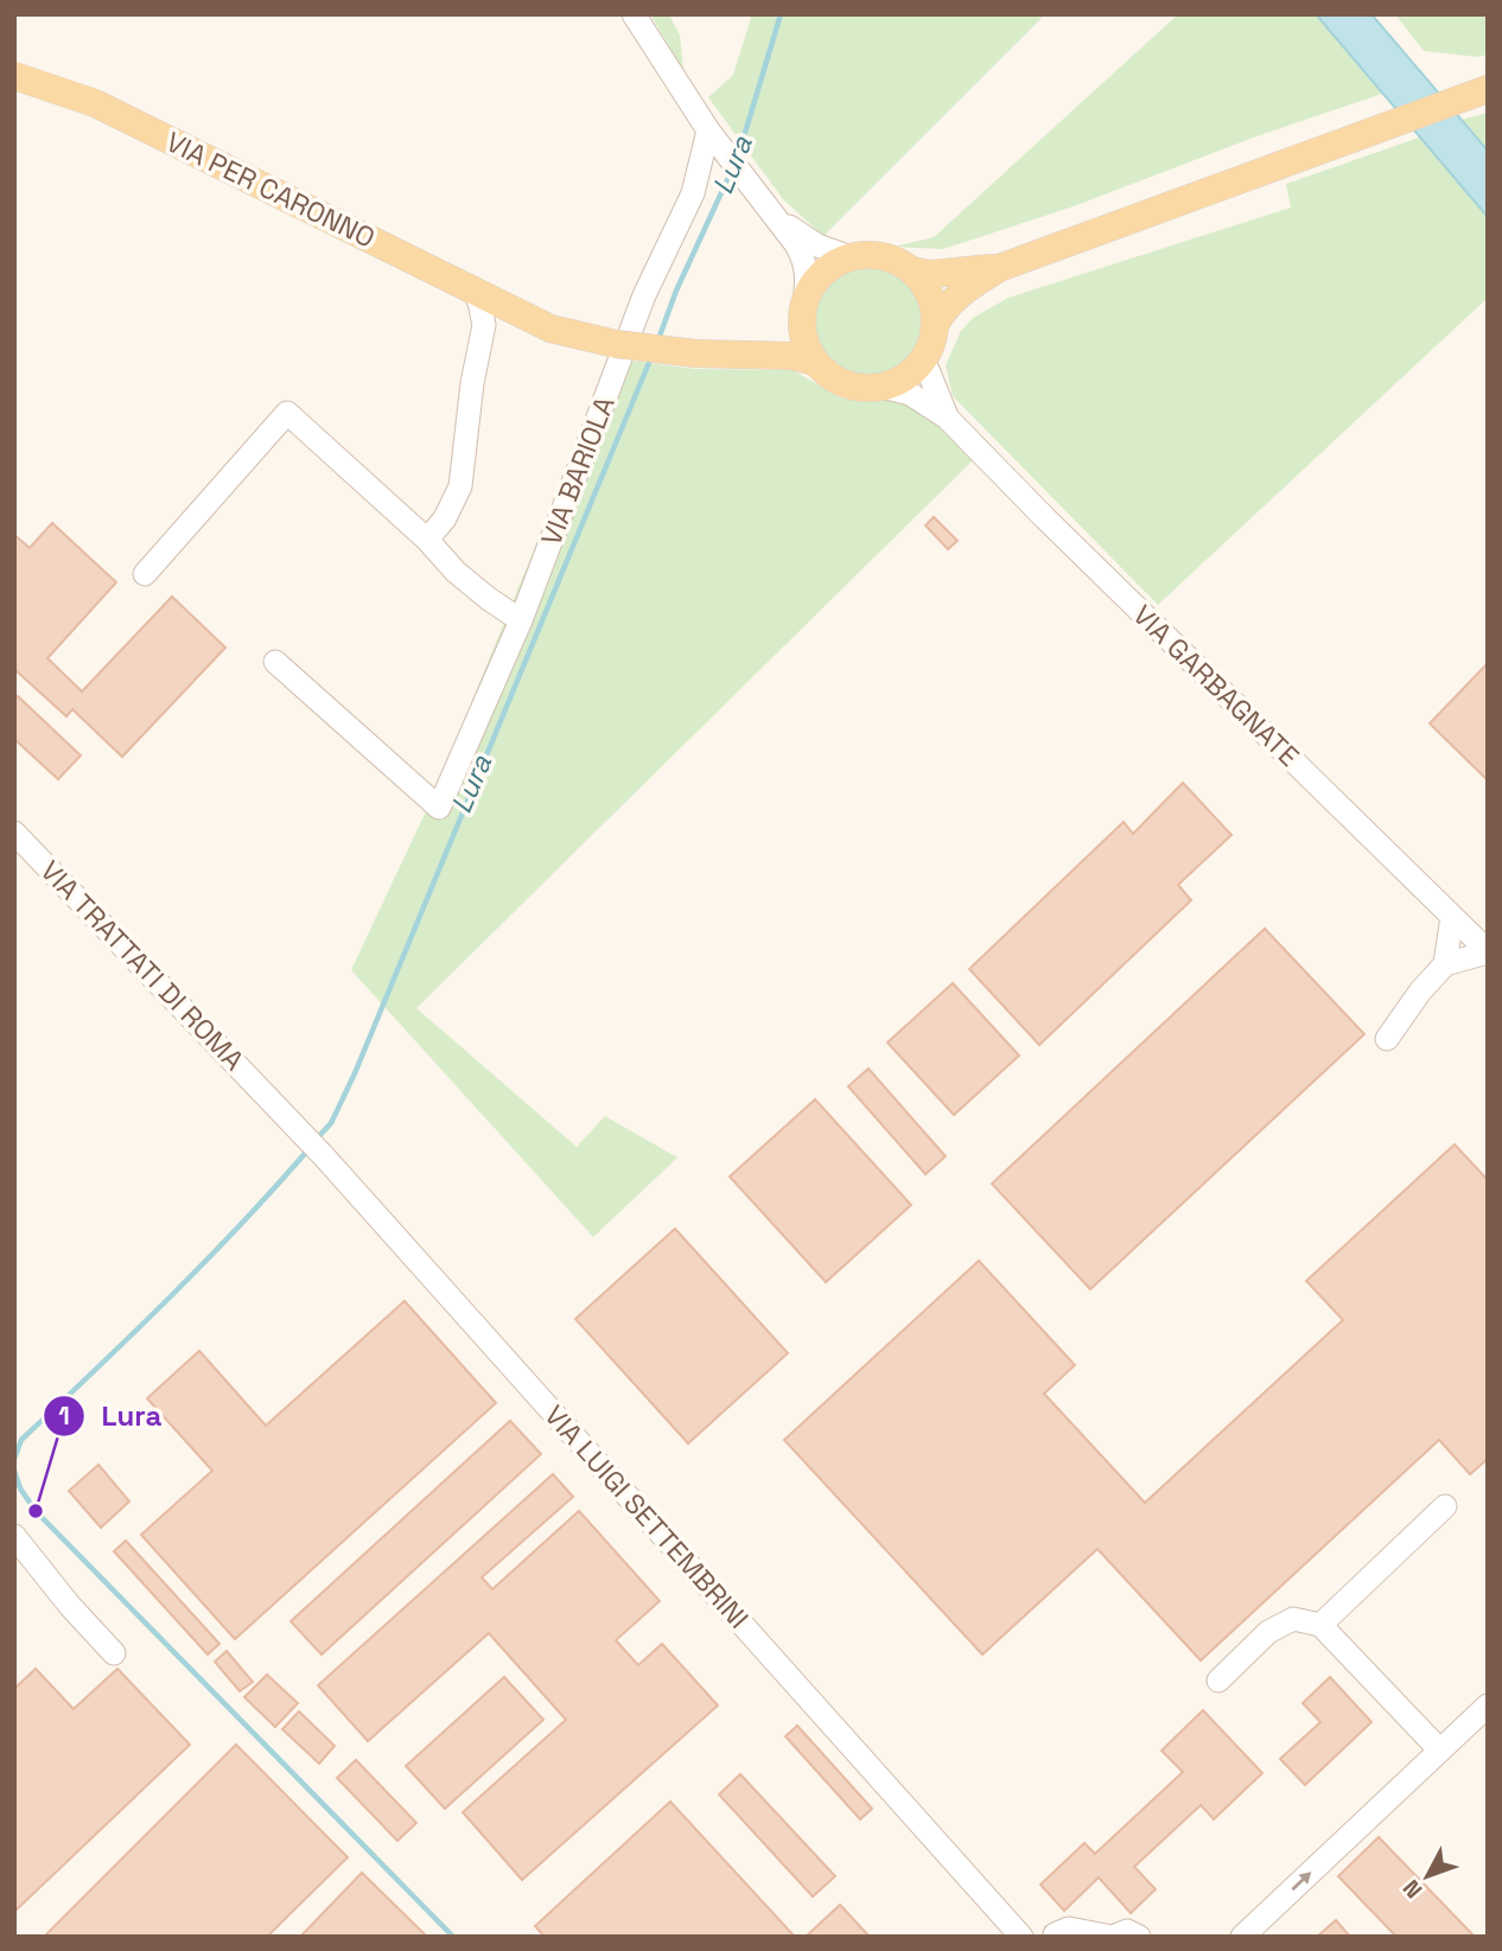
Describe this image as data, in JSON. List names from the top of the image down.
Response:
{
  "streets": {
    "main road": ["VIA PER CARONNO"],
    "street": [
      "VIA BARIOLA",
      "VIA GARBAGNATE",
      "VIA TRATTATI DI ROMA",
      "VIA LUIGI SETTEMBRINI"
    ]
  },
  "crossings": [
    ["VIA TRATTATI DI ROMA", "VIA LUIGI SETTEMBRINI"]
  ],
  "water": ["Lura"],
  "places": ["Lura"],
  "north": "bottom left"
}
